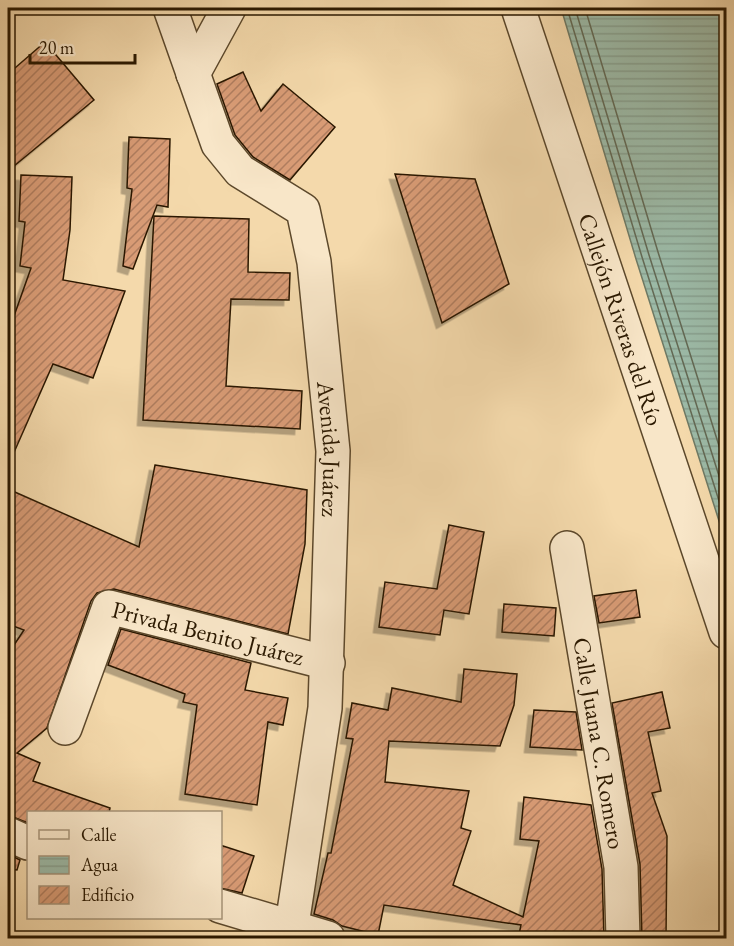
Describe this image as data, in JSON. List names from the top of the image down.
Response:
{
  "streets": {
    "street": [
      "Callejón Riveras del Río",
      "Avenida Juárez",
      "Privada Benito Juárez",
      "Calle Juana C. Romero"
    ]
  },
  "crossings": [
    ["Avenida Juárez", "Privada Benito Juárez"]
  ],
  "legend": ["Calle", "Agua", "Edificio"],
  "scale_bar": "20 m"
}
